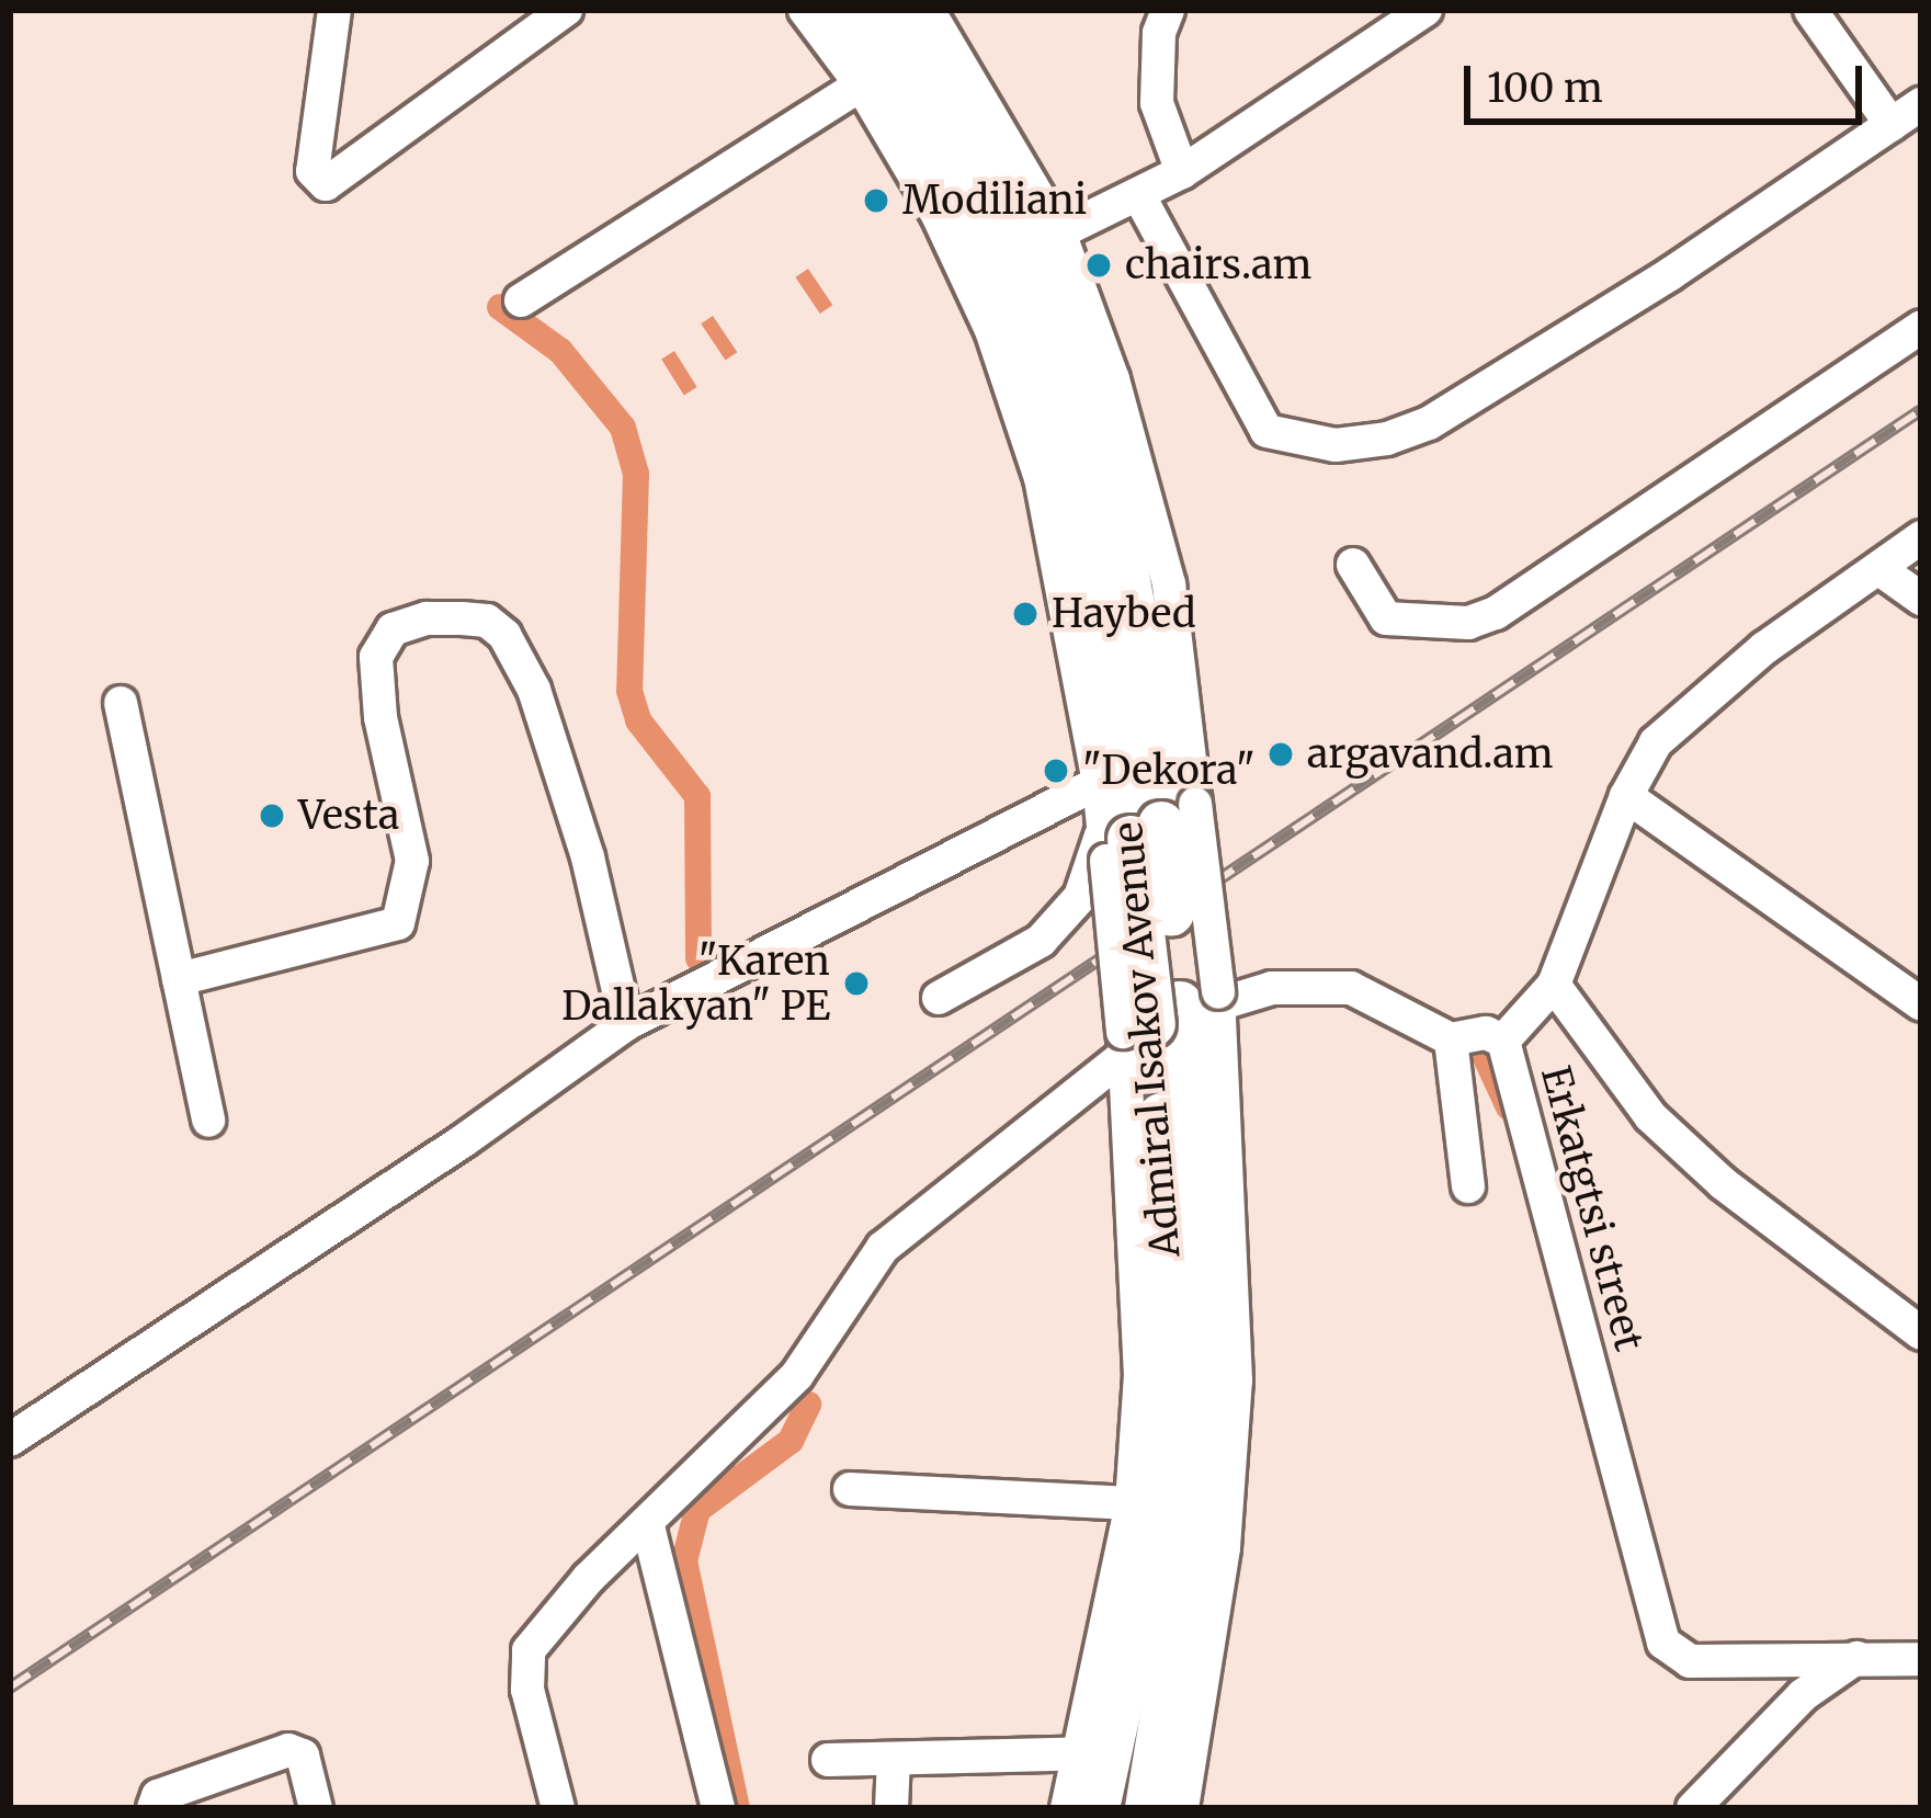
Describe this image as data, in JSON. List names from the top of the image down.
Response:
{
  "streets": {
    "highway": ["Admiral Isakov Avenue"],
    "street": ["Erkatgtsi street"]
  },
  "places": [
    "Modiliani",
    "chairs.am",
    "Haybed",
    "argavand.am",
    "\"Dekora\"",
    "Vesta",
    "\"Karen Dallakyan\" PE"
  ],
  "scale_bar": "100 m"
}
